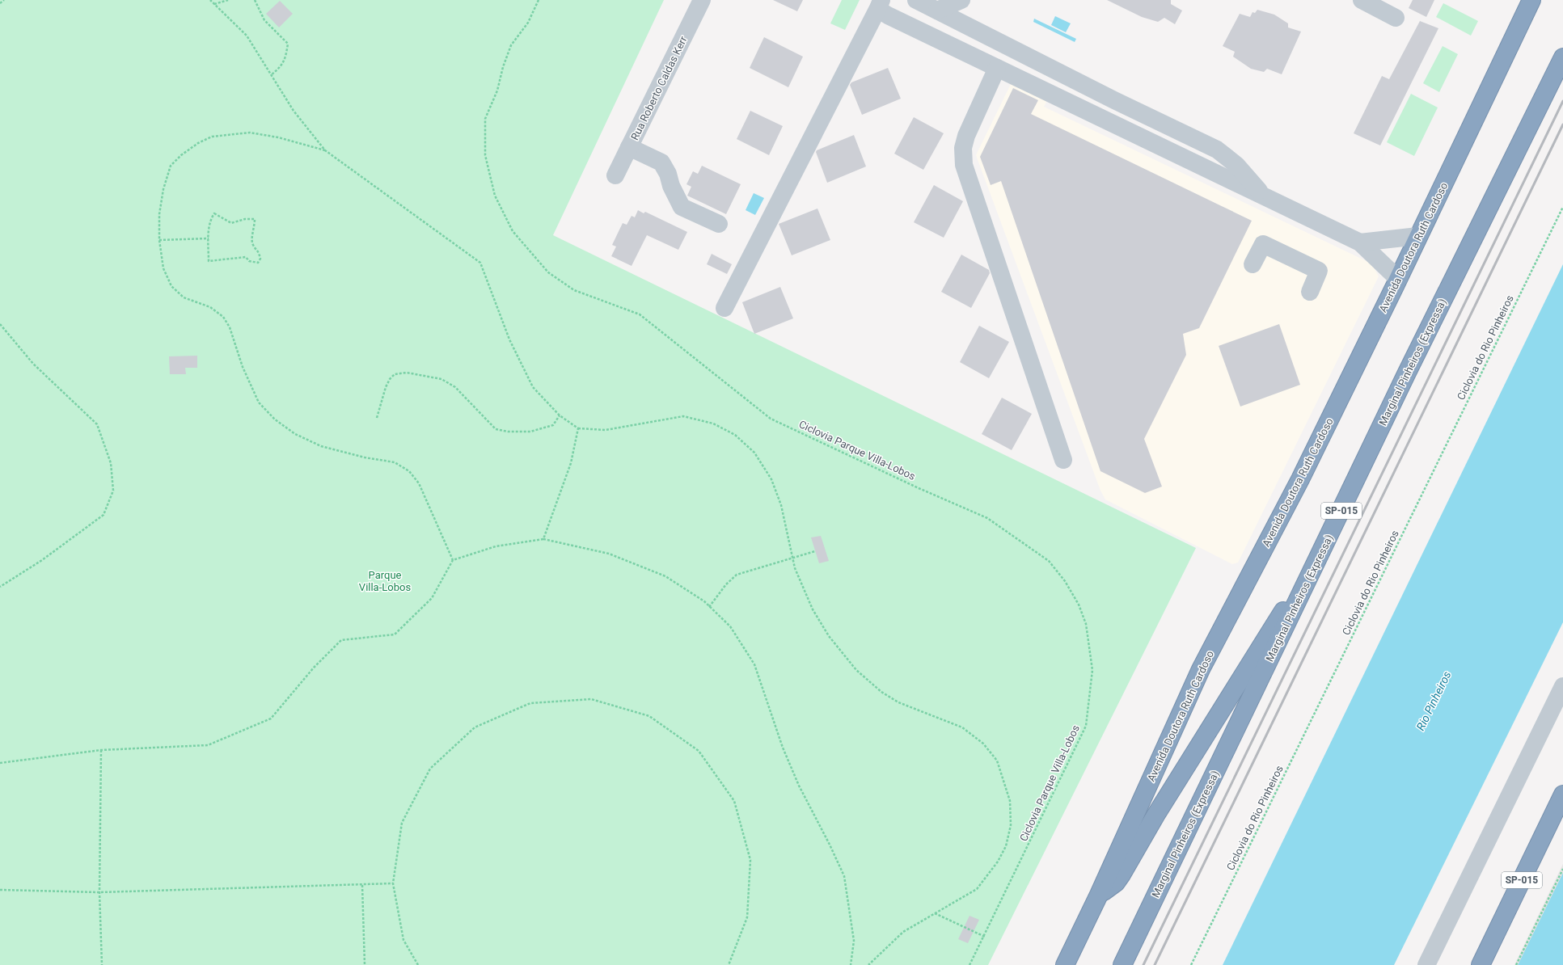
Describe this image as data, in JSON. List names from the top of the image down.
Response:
{
  "streets": {
    "highway": ["Avenida Doutora Ruth Cardoso", "Marginal Pinheiros (Expressa)", "SP-015"],
    "street": ["Rua Roberto Caldas Kerr"],
    "path": ["Ciclovia do Rio Pinheiros", "Ciclovia Parque Villa-Lobos"]
  },
  "water": ["Rio Pinheiros"],
  "parks": ["Parque Villa-Lobos"]
}
